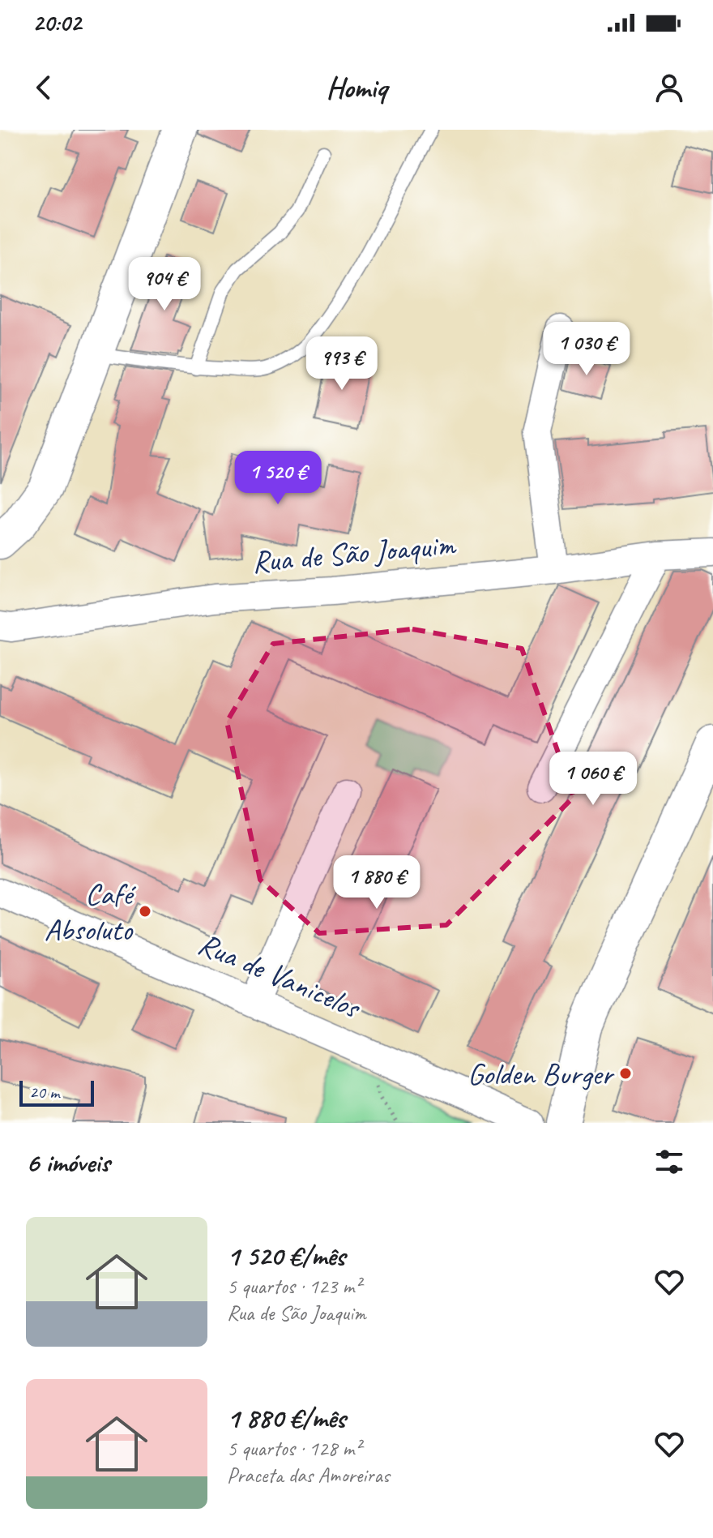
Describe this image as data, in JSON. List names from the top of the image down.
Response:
{
  "streets": {
    "street": ["Rua de São Joaquim", "Rua de Vanicelos"]
  },
  "places": ["Café Absoluto", "Golden Burger"],
  "scale_bar": "20 m",
  "page": {
    "status": "20:02",
    "header": "Homiq",
    "price": [
      "904 €",
      "1 030 €",
      "993 €",
      "1 520 €",
      "1 060 €",
      "1 880 €"
    ],
    "scale": "20 m",
    "heading": "6 imóveis",
    "list": [
      {
        "name": "1 520 €/mês",
        "note": "5 quartos · 123 m² · Rua de São Joaquim"
      },
      {
        "name": "1 880 €/mês",
        "note": "5 quartos · 128 m² · Praceta das Amoreiras"
      }
    ]
  }
}
